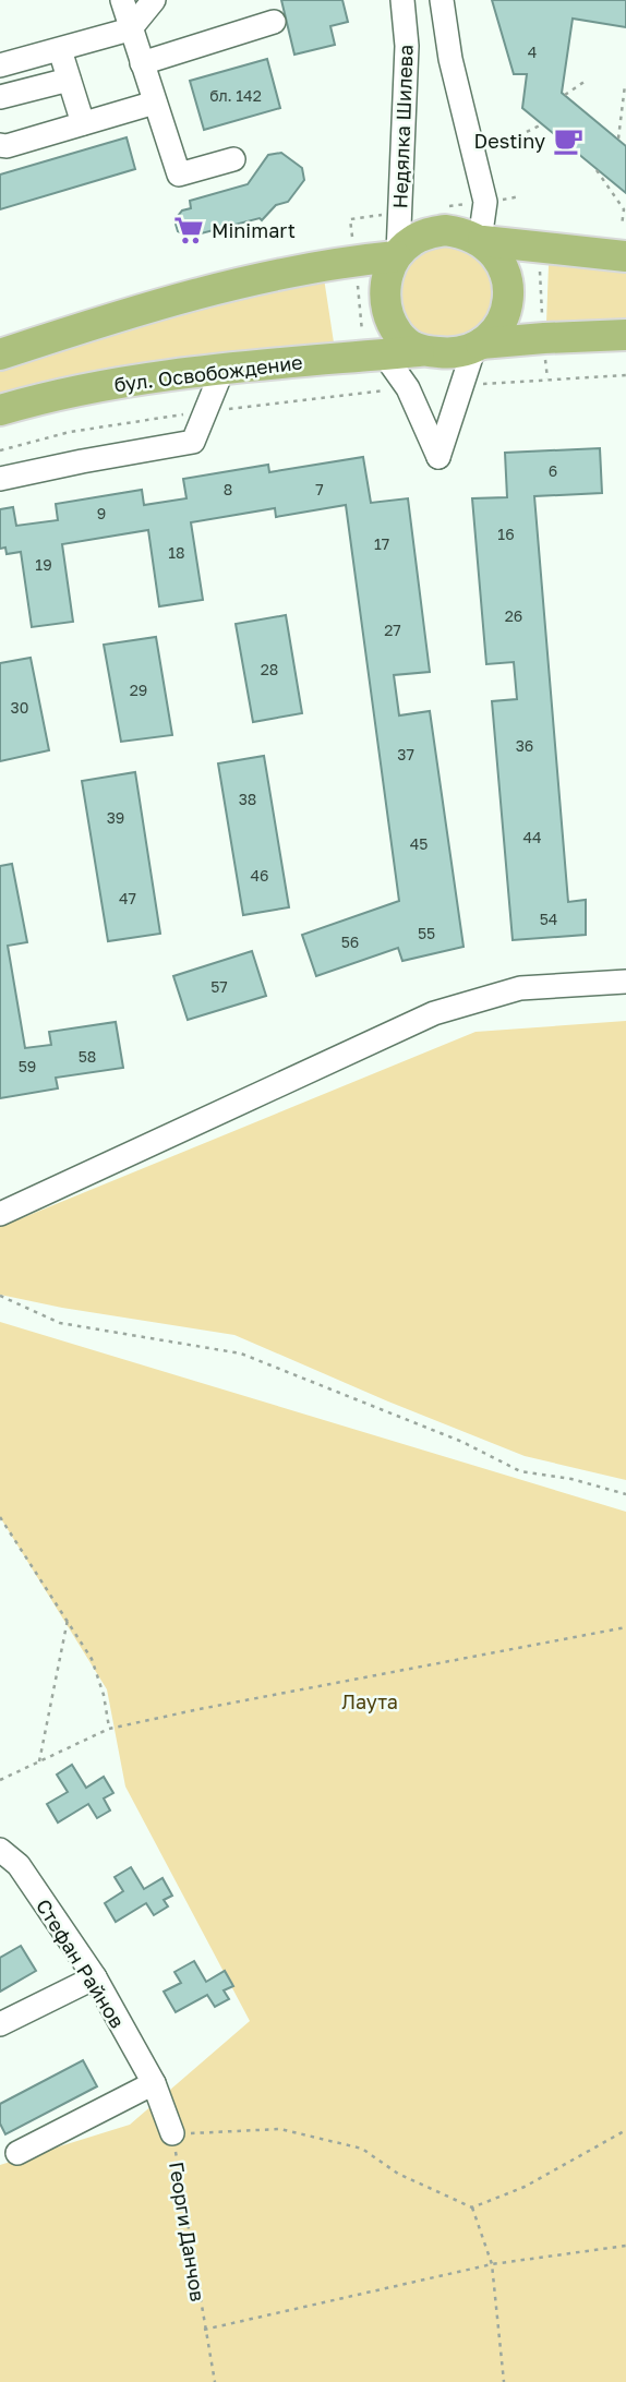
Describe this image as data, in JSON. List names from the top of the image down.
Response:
{
  "streets": {
    "main road": ["бул. Освобождение"],
    "street": ["Недялка Шилева", "Стефан Райнов", "Георги Данчов"]
  },
  "crossings": [
    ["Недялка Шилева", "бул. Освобождение"],
    ["Стефан Райнов", "Георги Данчов"]
  ],
  "parks": ["Лаута"],
  "places": {
    "cafe": ["Destiny"],
    "supermarket": ["Minimart"]
  },
  "house_numbers": [
    "4",
    "бл. 142",
    "6",
    "8",
    "7",
    "9",
    "16",
    "17",
    "18",
    "19",
    "26",
    "27",
    "28",
    "29",
    "30",
    "36",
    "37",
    "38",
    "39",
    "44",
    "45",
    "46",
    "47",
    "54",
    "55",
    "56",
    "57",
    "58",
    "59"
  ]
}
